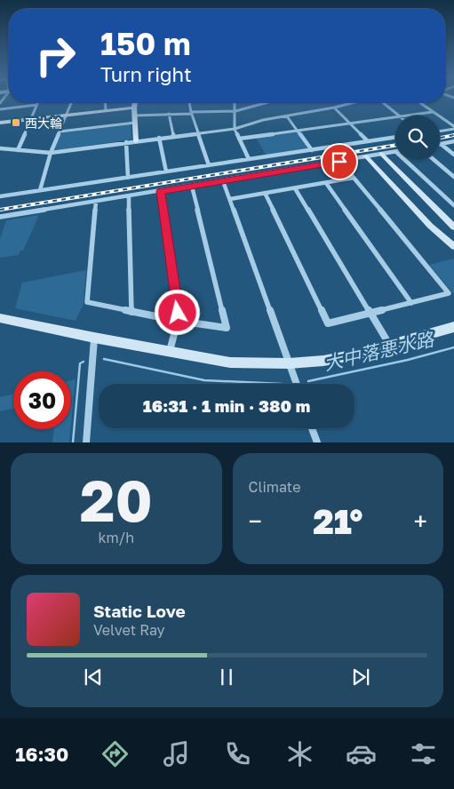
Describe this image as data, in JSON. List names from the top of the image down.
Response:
{
  "water": ["大中落悪水路"],
  "places": {
    "transit": ["西大輪"]
  },
  "page": {
    "turn": ["150 m", "Turn right"],
    "limit": "30",
    "trip": "16:31 · 1 min · 380 m",
    "tile": [
      ["20", "km/h"],
      "Climate"
    ],
    "heat": ["−", "21°", "+"],
    "song": ["Static Love", "Velvet Ray"],
    "tabs": "16:30"
  }
}
